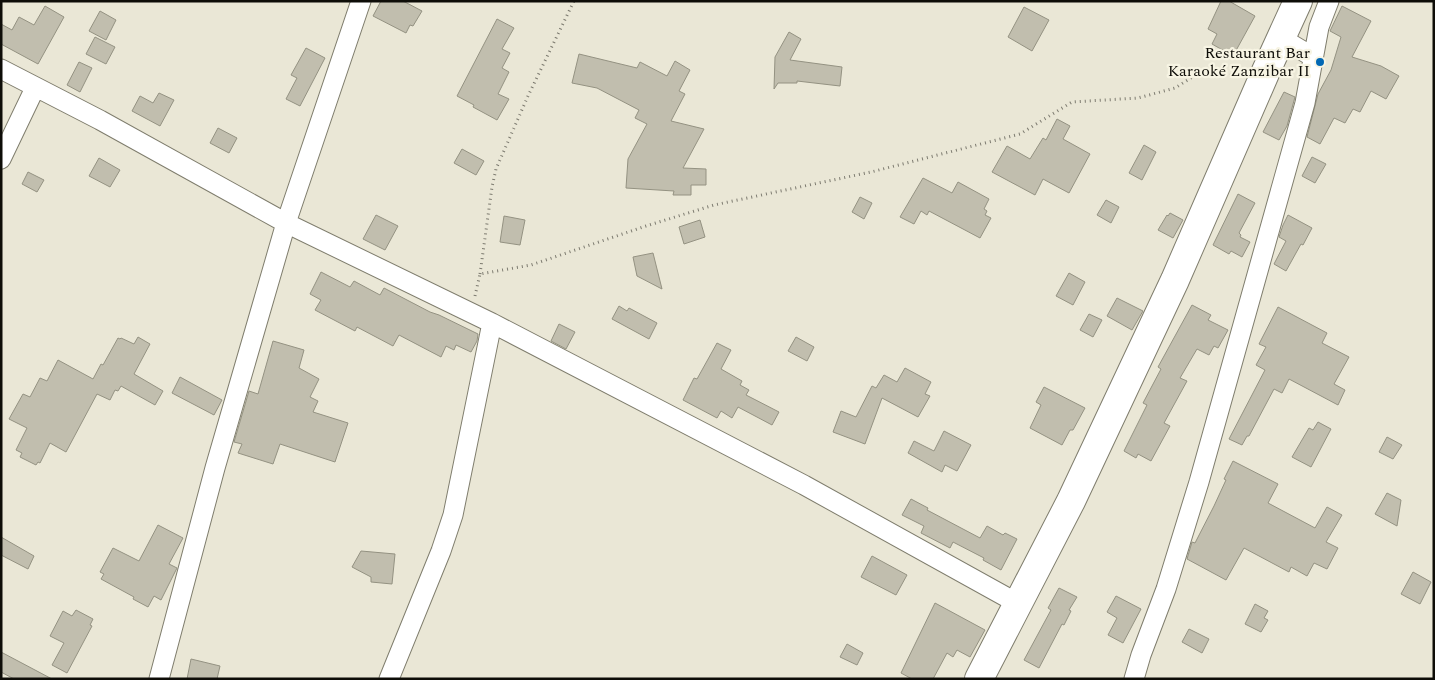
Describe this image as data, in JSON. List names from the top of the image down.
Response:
{
  "places": ["Restaurant Bar Karaoké Zanzibar II"]
}
